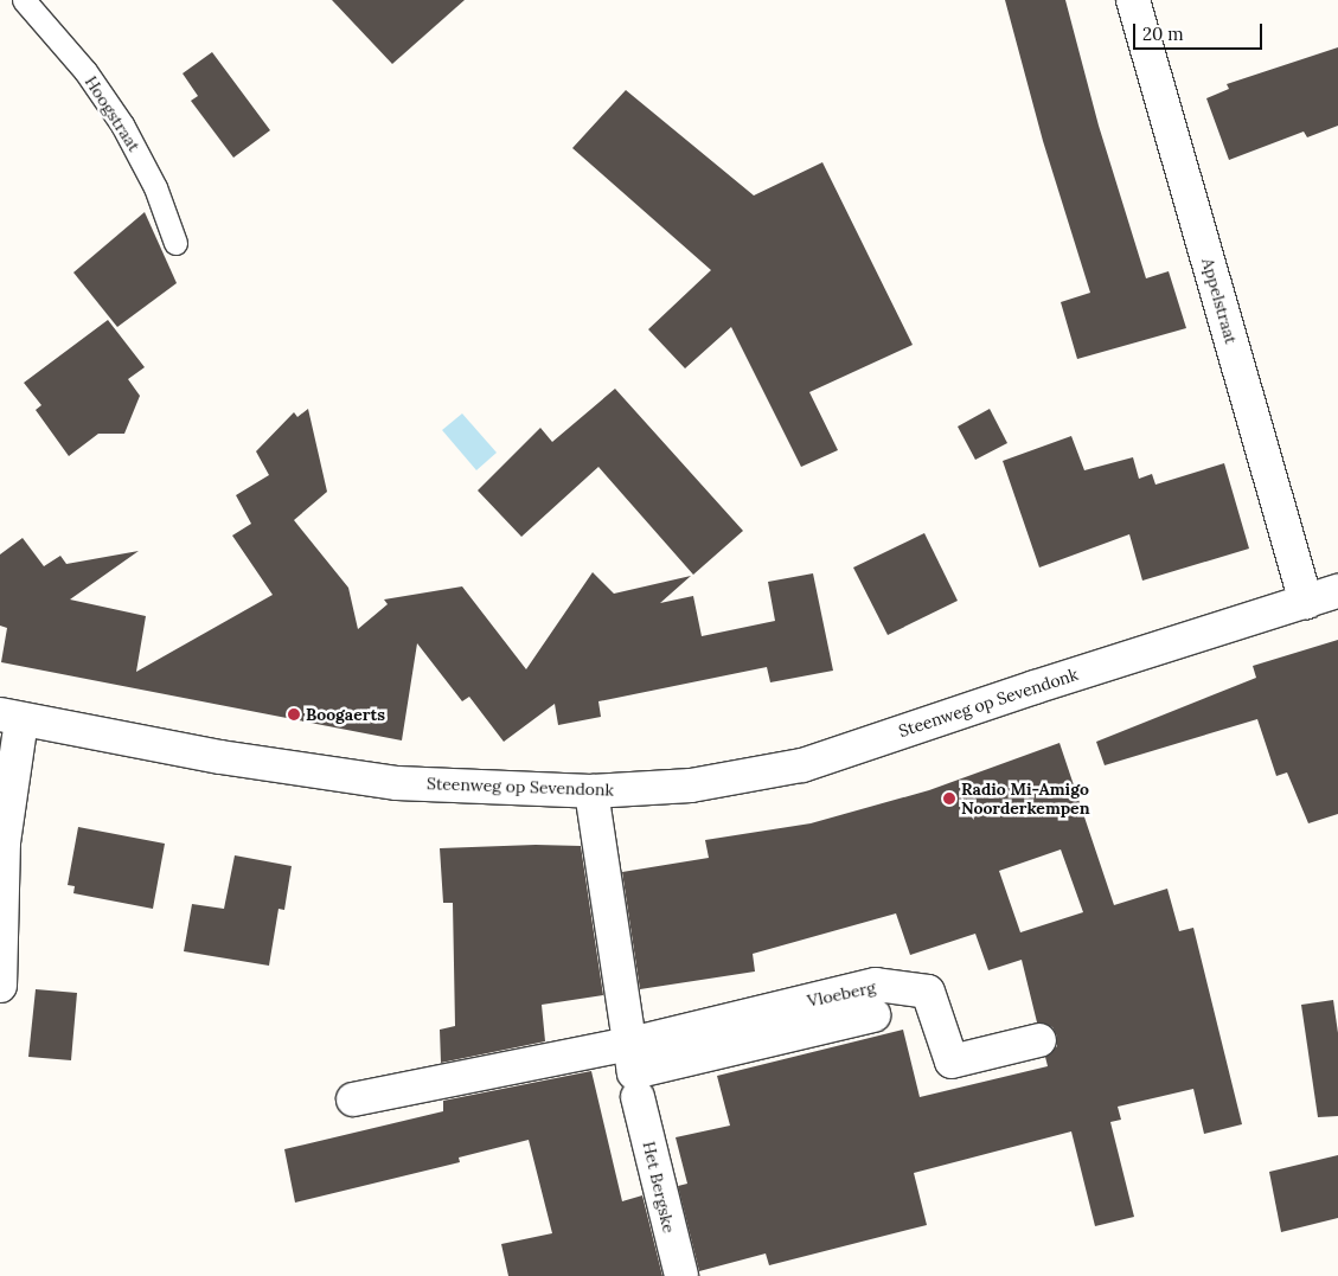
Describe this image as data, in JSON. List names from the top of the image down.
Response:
{
  "streets": {
    "street": [
      "Appelstraat",
      "Steenweg op Sevendonk",
      "Vloeberg",
      "Het Bergske"
    ],
    "lane": ["Hoogstraat"]
  },
  "crossings": [
    ["Appelstraat", "Steenweg op Sevendonk"],
    ["Steenweg op Sevendonk", "Vloeberg"]
  ],
  "places": ["Boogaerts", "Radio Mi-Amigo Noorderkempen"],
  "scale_bar": "20 m"
}
